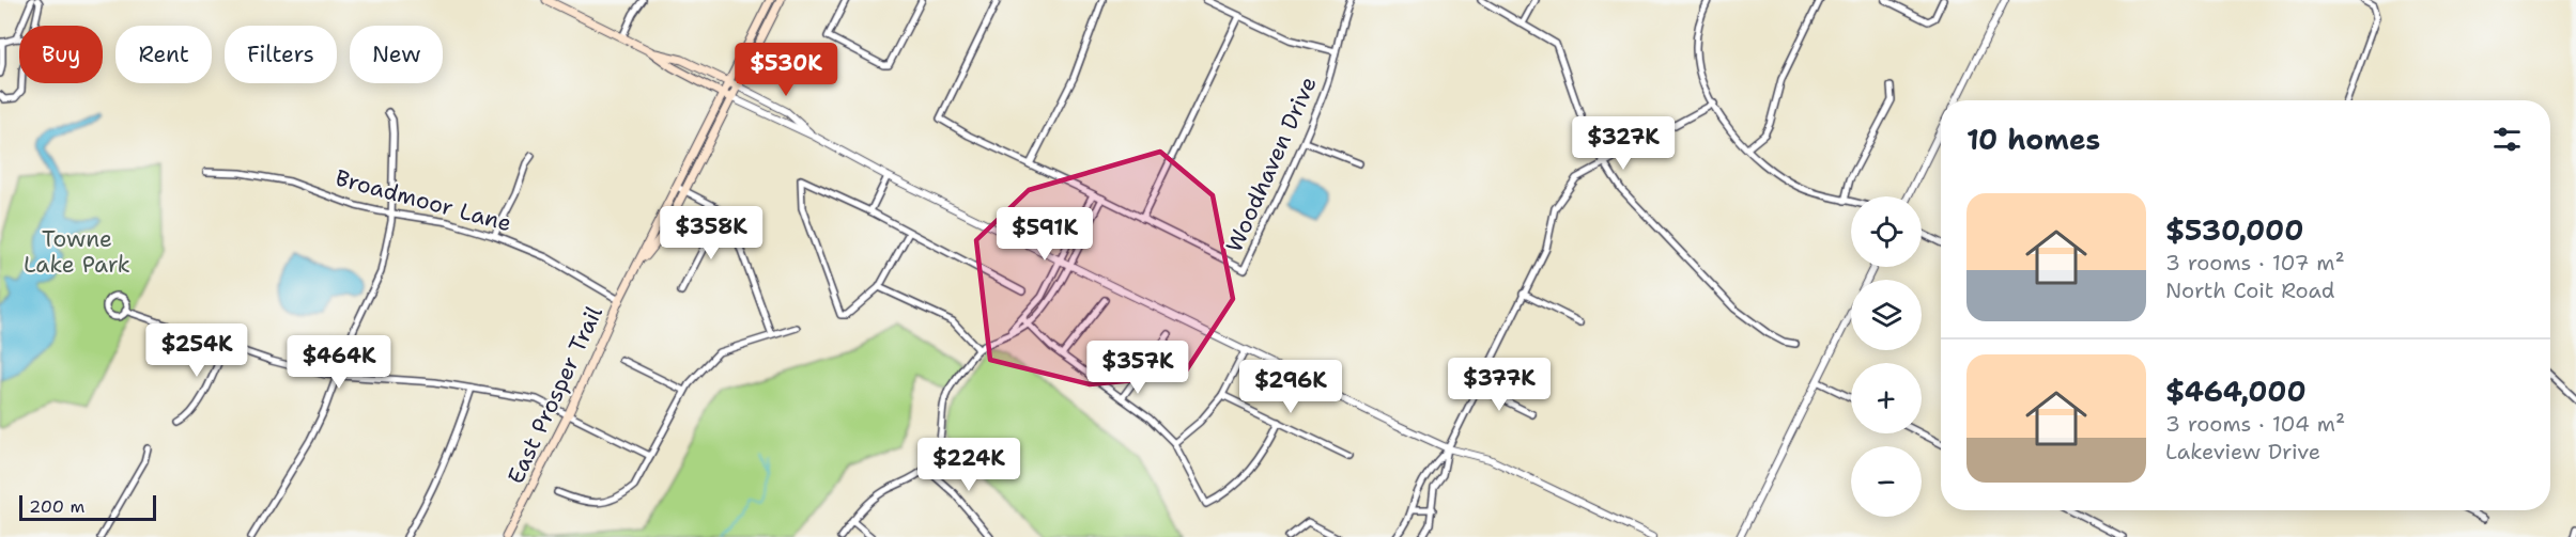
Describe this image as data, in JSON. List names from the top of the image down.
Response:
{
  "streets": {
    "main road": ["East Prosper Trail"],
    "street": ["Woodhaven Drive", "Broadmoor Lane"]
  },
  "crossings": [
    ["Broadmoor Lane", "East Prosper Trail"]
  ],
  "parks": ["Towne Lake Park"],
  "scale_bar": "200 m",
  "page": {
    "chip": [
      "Buy",
      "Rent",
      "Filters",
      "New"
    ],
    "price": [
      "$530K",
      "$327K",
      "$358K",
      "$591K",
      "$254K",
      "$464K",
      "$357K",
      "$377K",
      "$296K",
      "$224K"
    ],
    "heading": "10 homes",
    "list": [
      {
        "name": "$530,000",
        "note": "3 rooms · 107 m² · North Coit Road"
      },
      {
        "name": "$464,000",
        "note": "3 rooms · 104 m² · Lakeview Drive"
      }
    ],
    "map_buttons": ["+", "−"],
    "scale": "200 m"
  }
}
